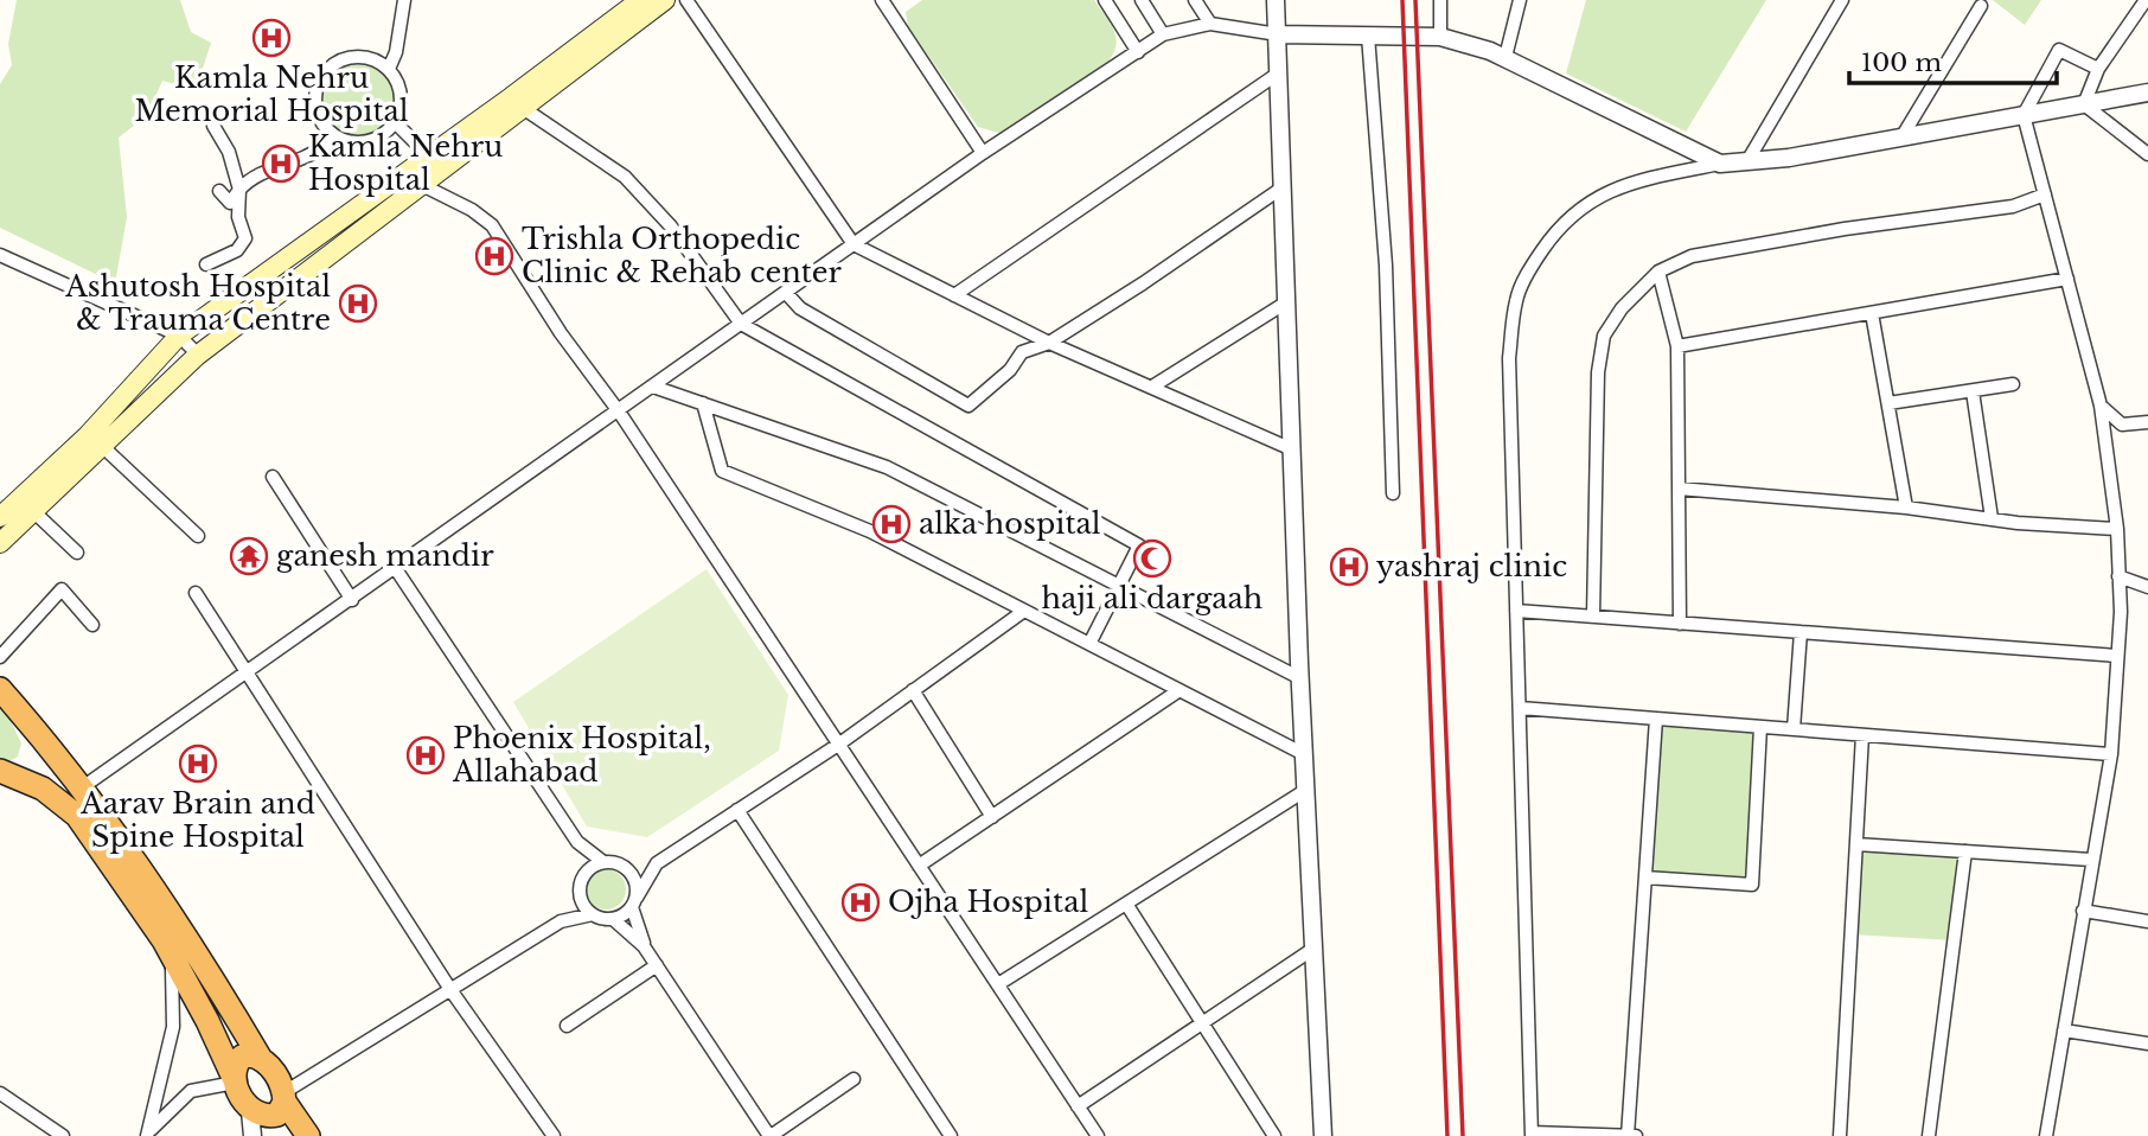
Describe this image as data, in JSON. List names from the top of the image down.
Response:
{
  "places": {
    "hospital": [
      "Kamla Nehru Memorial Hospital",
      "Kamla Nehru Hospital",
      "Trishla Orthopedic Clinic & Rehab center",
      "Ashutosh Hospital & Trauma Centre",
      "alka hospital",
      "yashraj clinic",
      "Phoenix Hospital, Allahabad",
      "Aarav Brain and Spine Hospital",
      "Ojha Hospital"
    ],
    "temple": ["ganesh mandir"],
    "mosque": ["haji ali dargaah"]
  },
  "scale_bar": "100 m"
}
